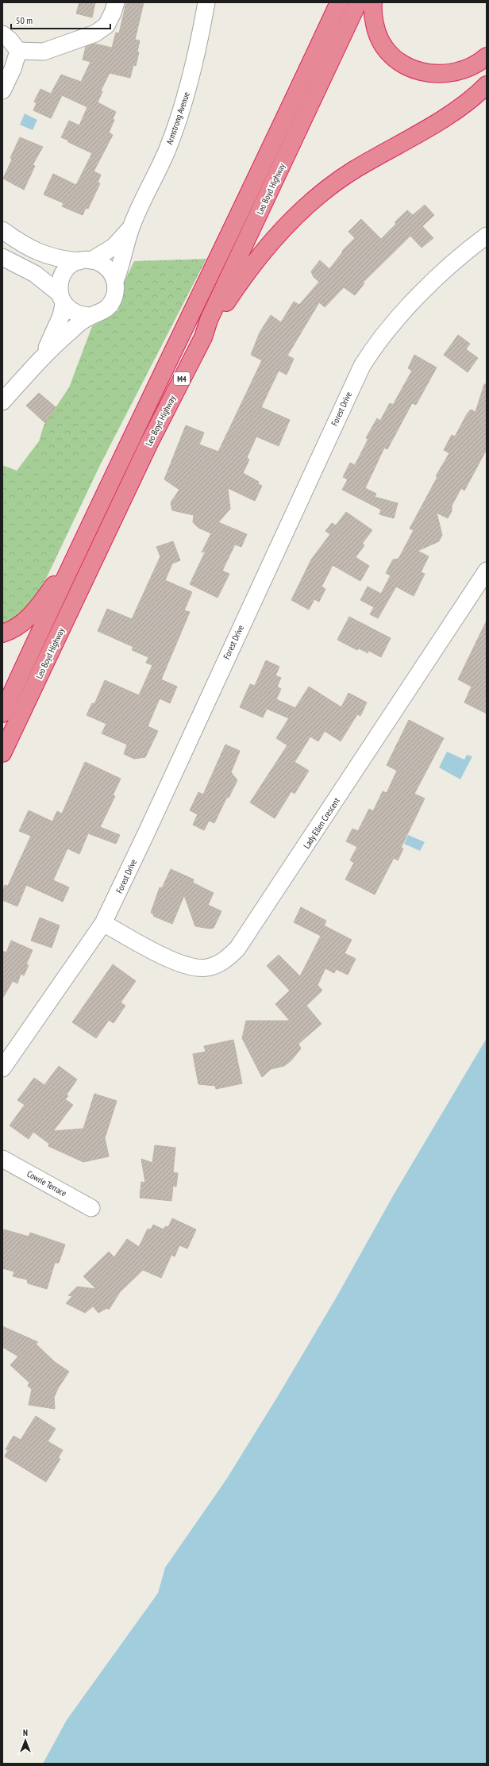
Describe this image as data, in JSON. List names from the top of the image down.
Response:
{
  "streets": {
    "highway": ["Leo Boyd Highway", "M4"],
    "street": [
      "Armstrong Avenue",
      "Forest Drive",
      "Lady Ellen Crescent",
      "Cowrie Terrace"
    ]
  },
  "crossings": [
    ["Forest Drive", "Lady Ellen Crescent"]
  ],
  "scale_bar": "50 m",
  "north": "top"
}
